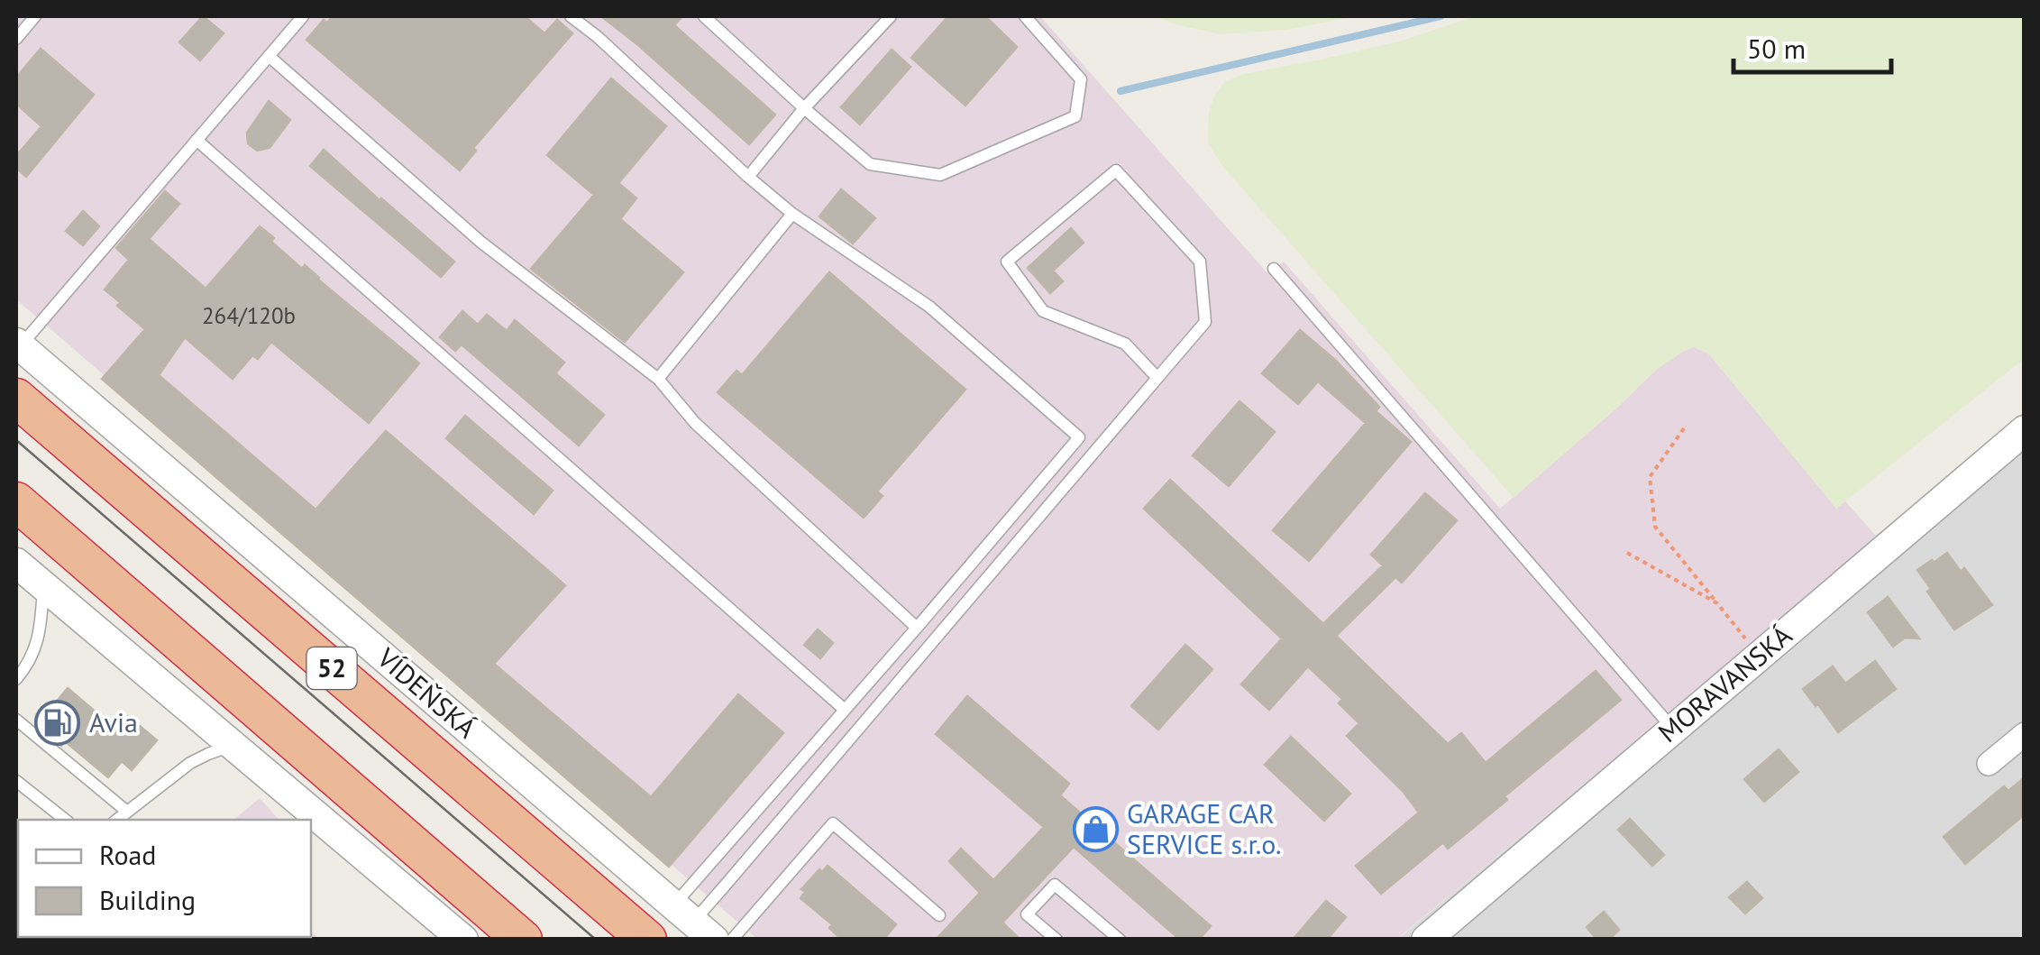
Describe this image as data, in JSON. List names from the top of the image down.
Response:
{
  "streets": {
    "highway": ["52", "VÍDEŇSKÁ"],
    "street": ["MORAVANSKÁ"]
  },
  "places": {
    "fuel station": ["Avia"],
    "shop": ["GARAGE CAR SERVICE s.r.o."]
  },
  "house_numbers": ["264/120b"],
  "legend": ["Road", "Building"],
  "scale_bar": "50 m"
}
